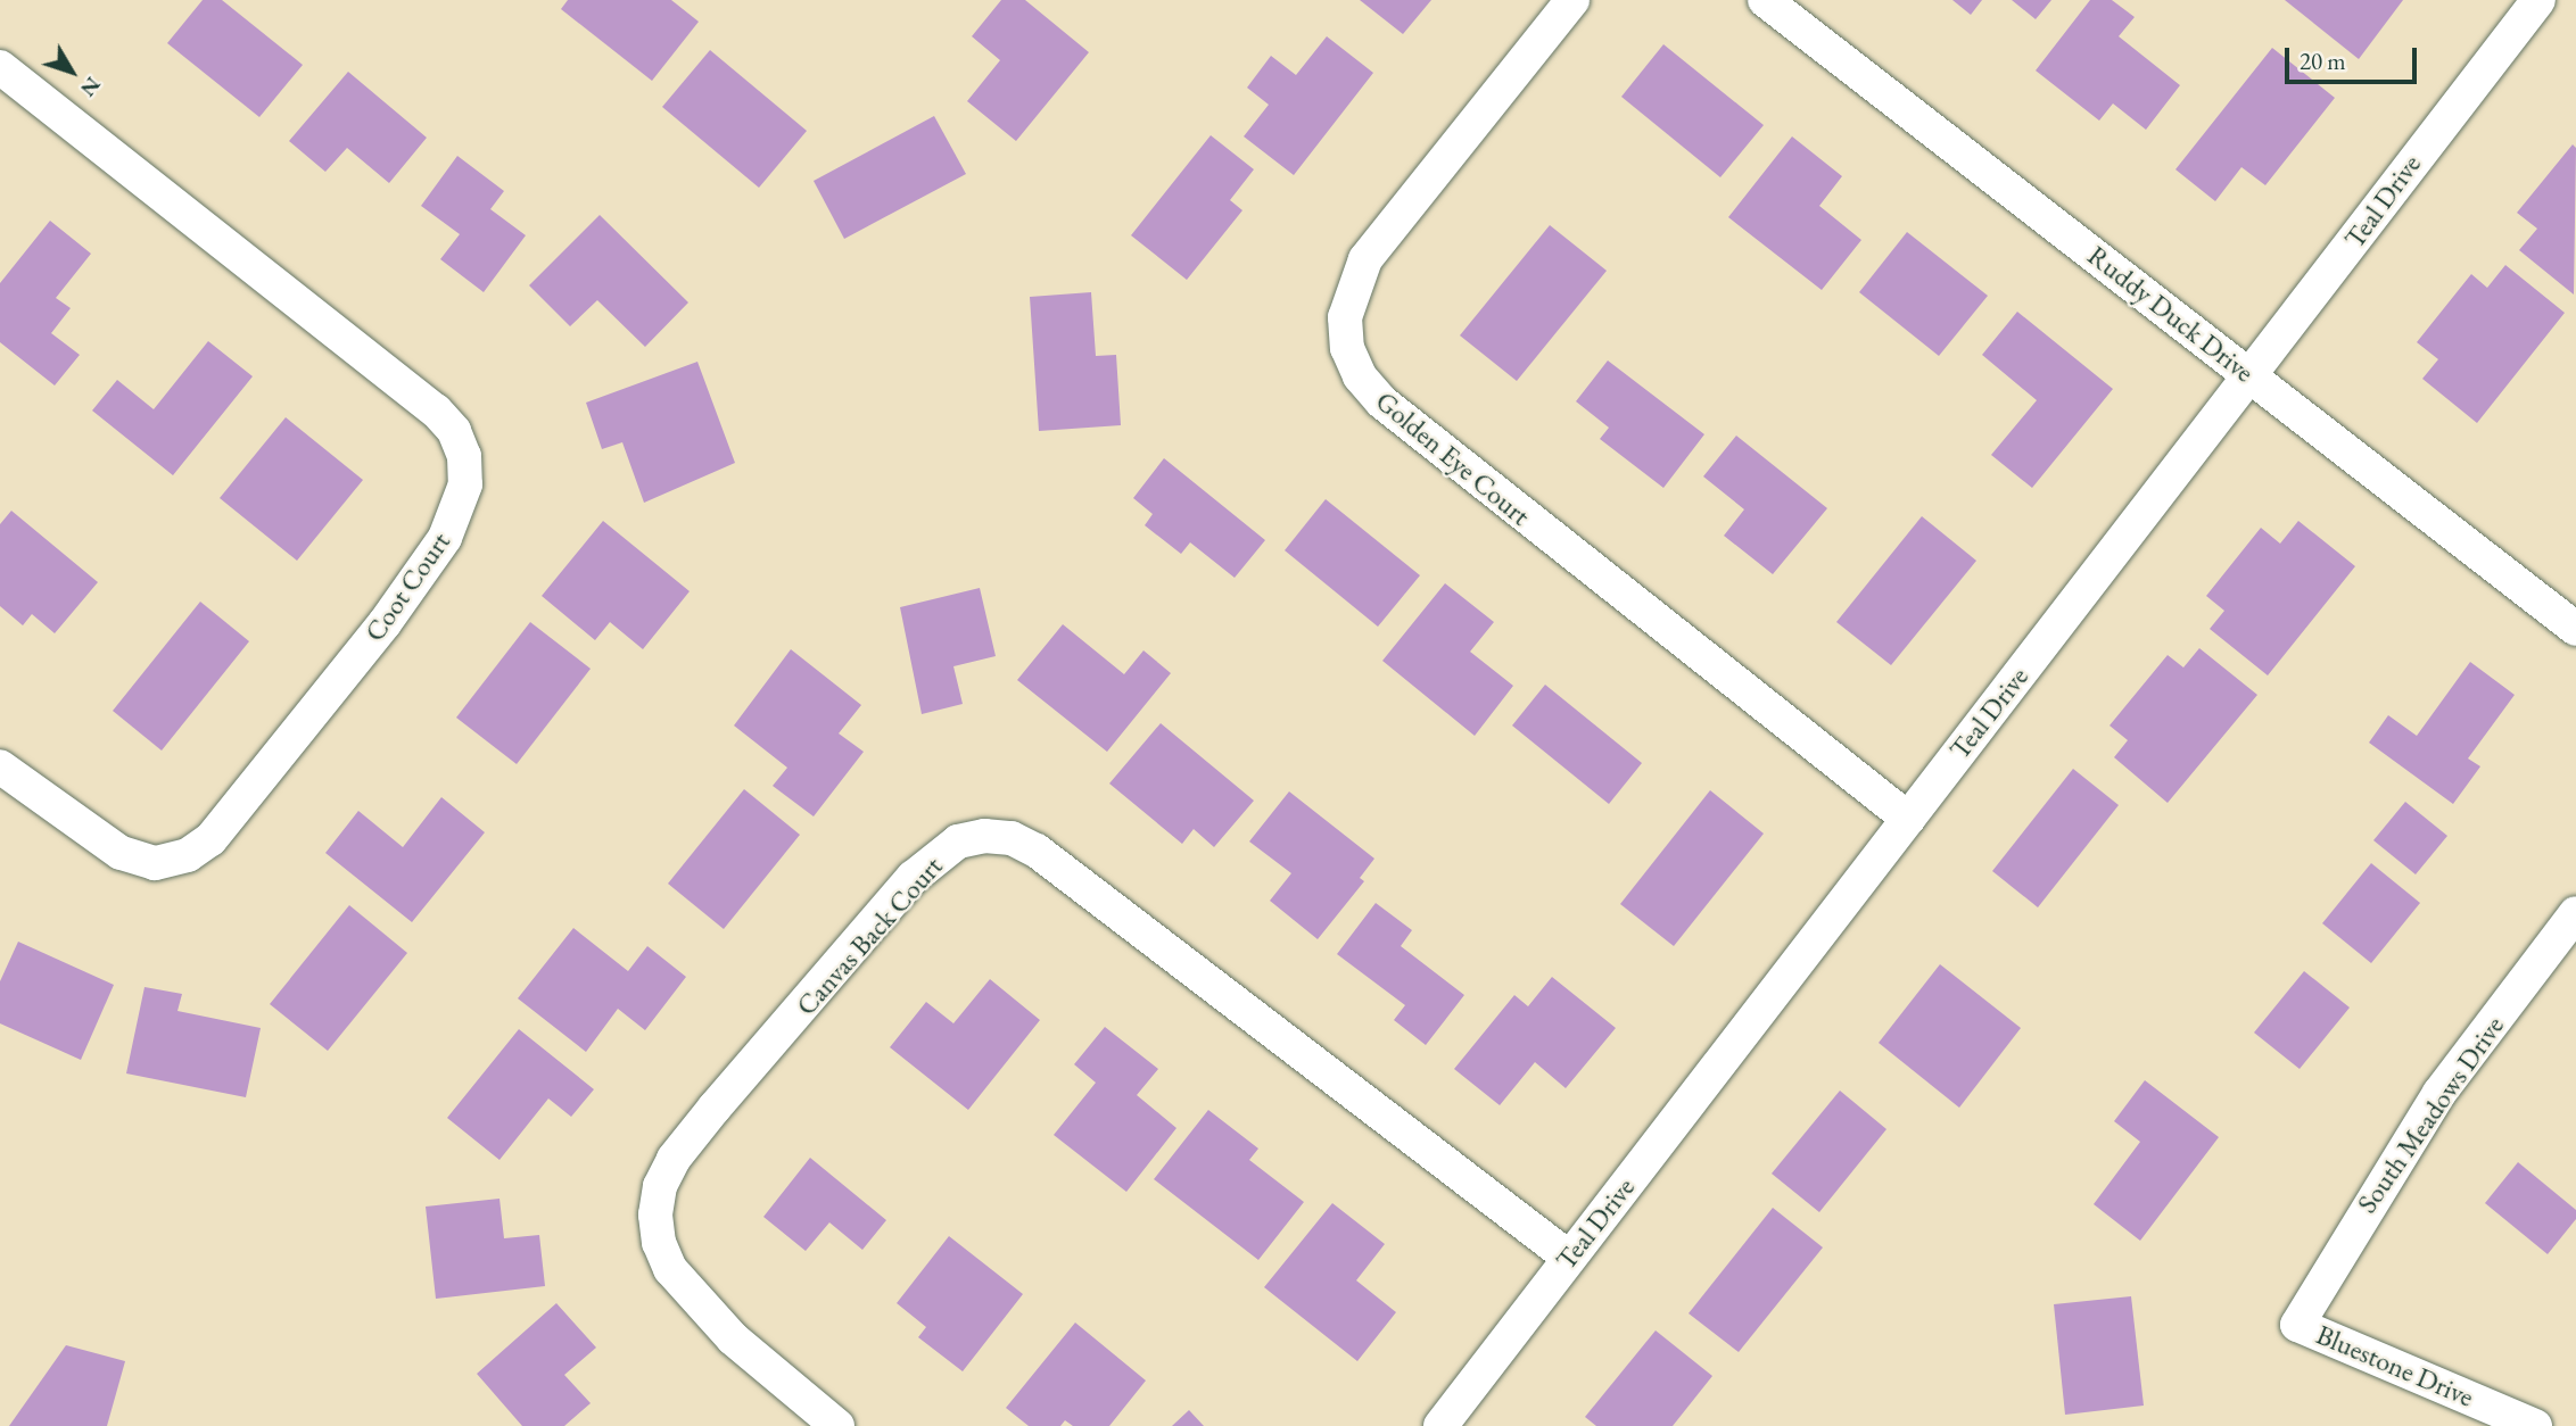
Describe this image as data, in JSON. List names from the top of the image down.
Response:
{
  "streets": {
    "street": [
      "Teal Drive",
      "Ruddy Duck Drive",
      "Golden Eye Court",
      "Coot Court",
      "Canvas Back Court",
      "South Meadows Drive",
      "Bluestone Drive"
    ]
  },
  "crossings": [
    ["Teal Drive", "Ruddy Duck Drive"],
    ["Teal Drive", "Golden Eye Court"],
    ["Teal Drive", "Canvas Back Court"],
    ["South Meadows Drive", "Bluestone Drive"]
  ],
  "scale_bar": "20 m",
  "north": "bottom right"
}
